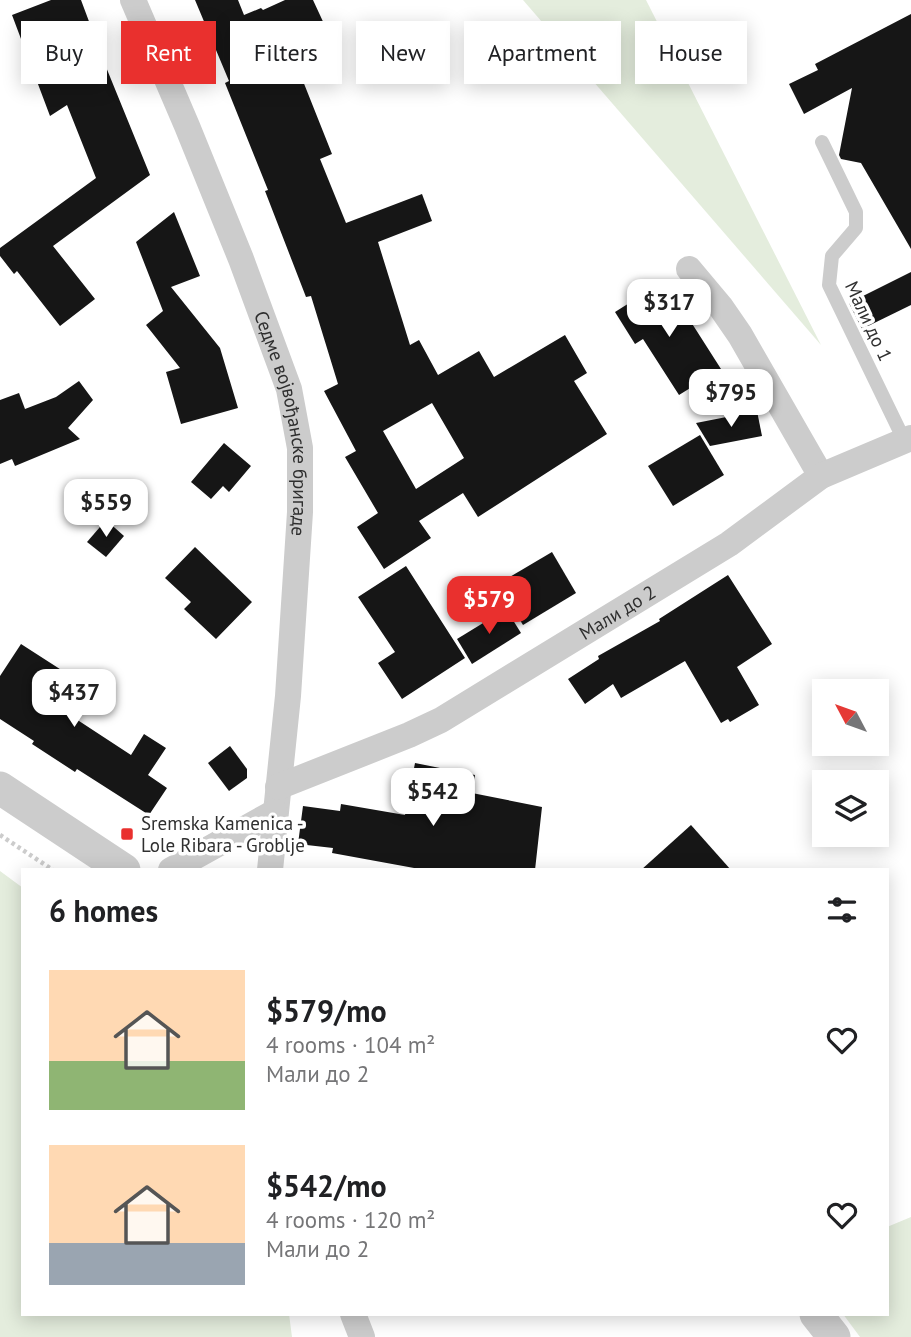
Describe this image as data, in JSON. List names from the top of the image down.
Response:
{
  "streets": {
    "street": ["Седме војвођанске бригаде", "Мали до 2"],
    "lane": ["Мали до 1"]
  },
  "crossings": [
    ["Мали до 1", "Мали до 2"],
    ["Седме војвођанске бригаде", "Мали до 2"]
  ],
  "places": {
    "transit": ["Sremska Kamenica - Lole Ribara - Groblje"]
  },
  "north": "top left",
  "page": {
    "chip": [
      "Buy",
      "Rent",
      "Filters",
      "New",
      "Apartment",
      "House"
    ],
    "price": [
      "$317",
      "$795",
      "$559",
      "$579",
      "$437",
      "$542"
    ],
    "heading": "6 homes",
    "list": [
      {
        "name": "$579/mo",
        "note": "4 rooms · 104 m² · Мали до 2"
      },
      {
        "name": "$542/mo",
        "note": "4 rooms · 120 m² · Мали до 2"
      }
    ]
  }
}
